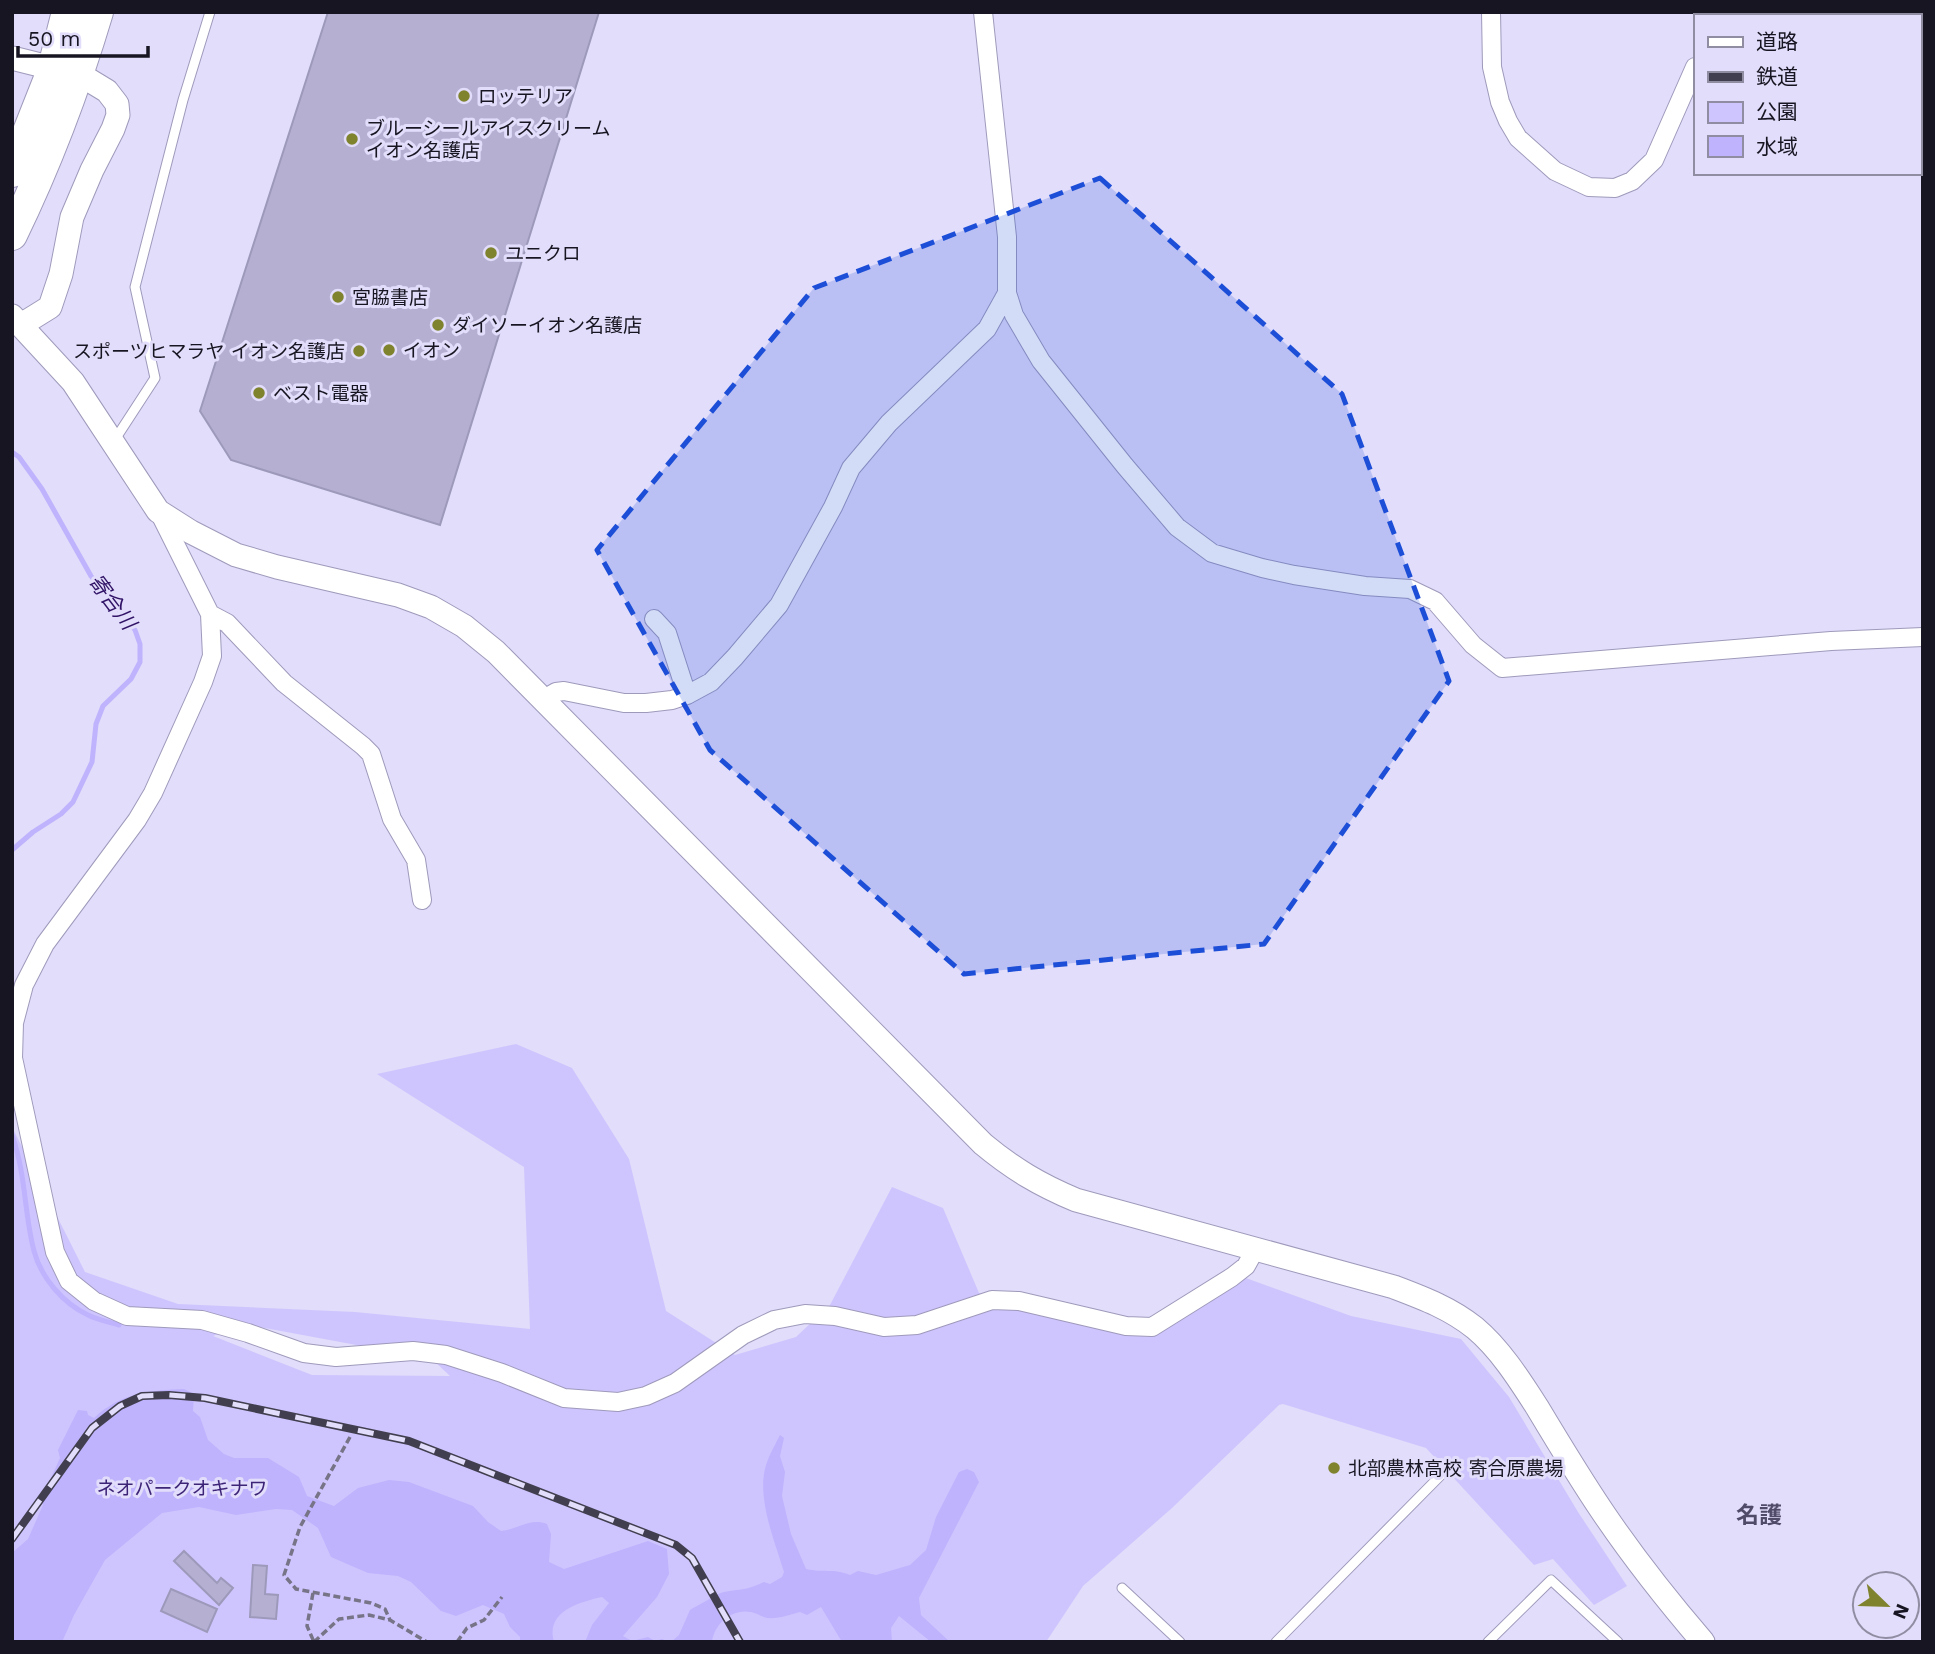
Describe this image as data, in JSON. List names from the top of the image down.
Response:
{
  "districts": ["名護"],
  "water": ["寄合川"],
  "parks": ["ネオパークオキナワ"],
  "places": [
    "ロッテリア",
    "ブルーシールアイスクリーム イオン名護店",
    "ユニクロ",
    "宮脇書店",
    "ダイソーイオン名護店",
    "イオン",
    "スポーツヒマラヤ イオン名護店",
    "ベスト電器",
    "北部農林高校 寄合原農場"
  ],
  "legend": [
    "道路",
    "鉄道",
    "公園",
    "水域"
  ],
  "scale_bar": "50 m",
  "north": "bottom right"
}
